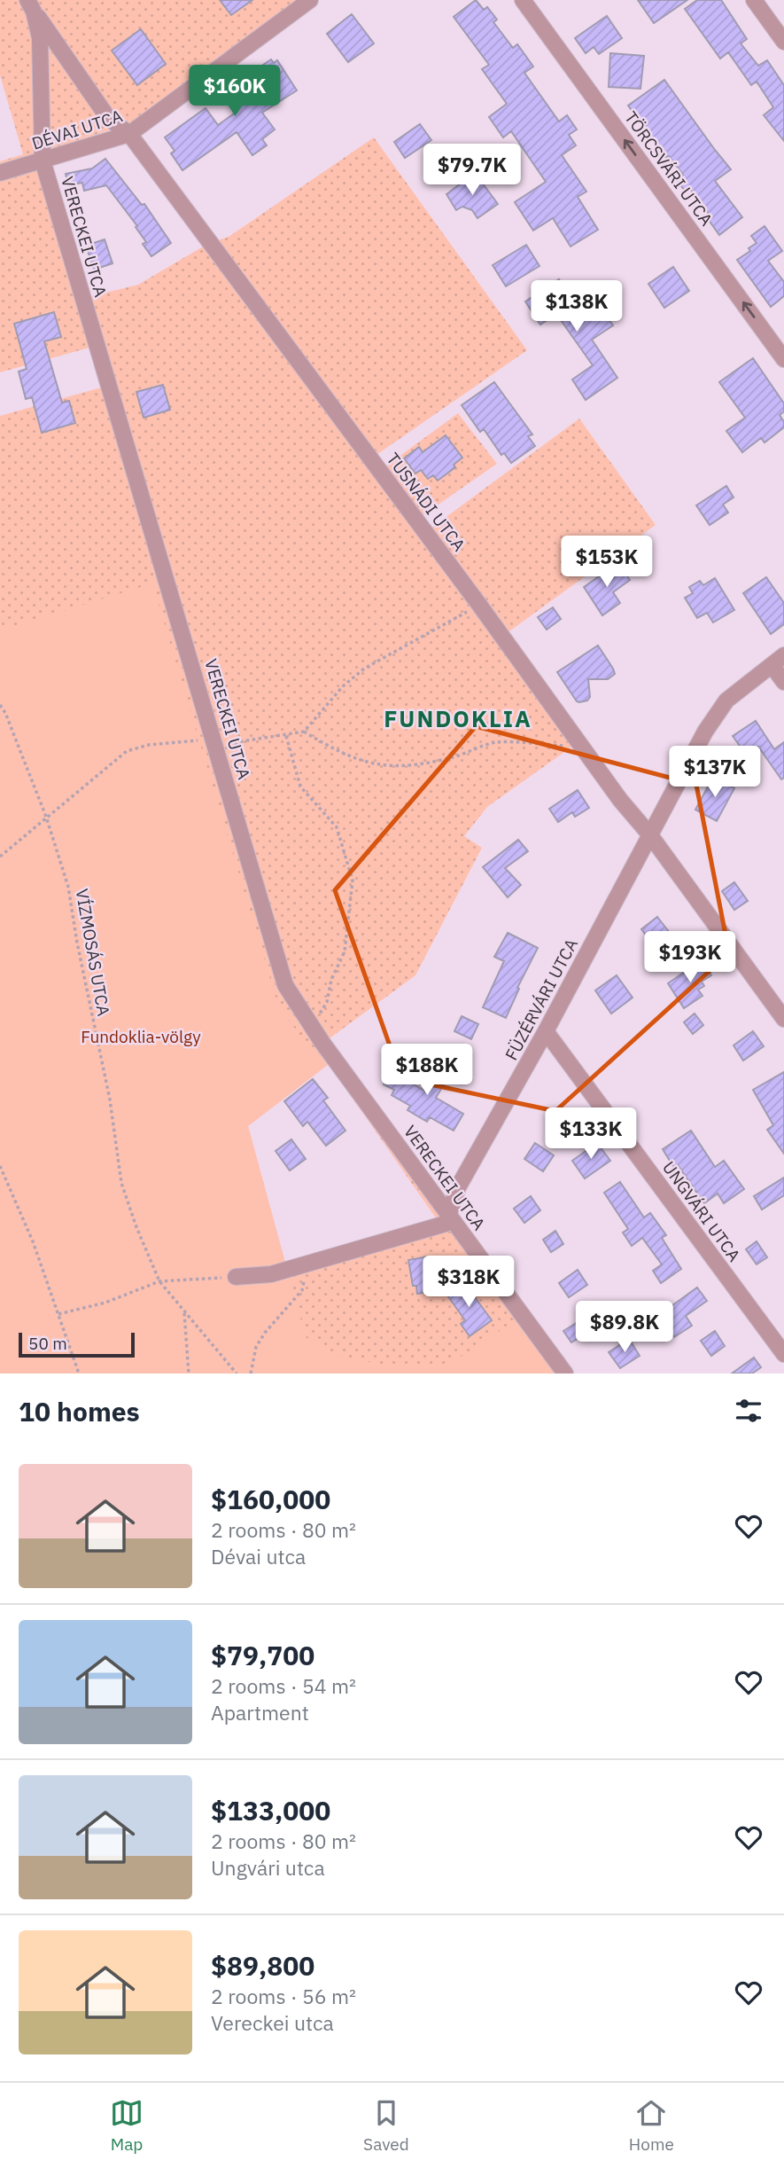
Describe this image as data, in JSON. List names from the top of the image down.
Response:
{
  "streets": {
    "street": [
      "DÉVAI UTCA",
      "TÖRCSVÁRI UTCA",
      "VERECKEI UTCA",
      "TUSNÁDI UTCA",
      "FÜZÉRVÁRI UTCA",
      "UNGVÁRI UTCA"
    ],
    "path": ["VÍZMOSÁS UTCA"]
  },
  "crossings": [
    ["DÉVAI UTCA", "VERECKEI UTCA"],
    ["DÉVAI UTCA", "TUSNÁDI UTCA"],
    ["VERECKEI UTCA", "TUSNÁDI UTCA"],
    ["VERECKEI UTCA", "FÜZÉRVÁRI UTCA"],
    ["TUSNÁDI UTCA", "FÜZÉRVÁRI UTCA"],
    ["FÜZÉRVÁRI UTCA", "UNGVÁRI UTCA"]
  ],
  "one_way": ["TÖRCSVÁRI UTCA"],
  "districts": ["FUNDOKLIA"],
  "parks": ["Fundoklia-völgy"],
  "scale_bar": "50 m",
  "page": {
    "price": [
      "$160K",
      "$79.7K",
      "$138K",
      "$153K",
      "$137K",
      "$193K",
      "$188K",
      "$133K",
      "$318K",
      "$89.8K"
    ],
    "scale": "50 m",
    "heading": "10 homes",
    "list": [
      {
        "name": "$160,000",
        "note": "2 rooms · 80 m² · Dévai utca"
      },
      {
        "name": "$79,700",
        "note": "2 rooms · 54 m² · Apartment"
      },
      {
        "name": "$133,000",
        "note": "2 rooms · 80 m² · Ungvári utca"
      },
      {
        "name": "$89,800",
        "note": "2 rooms · 56 m² · Vereckei utca"
      }
    ],
    "tabs": ["Map", "Saved", "Home"]
  }
}
